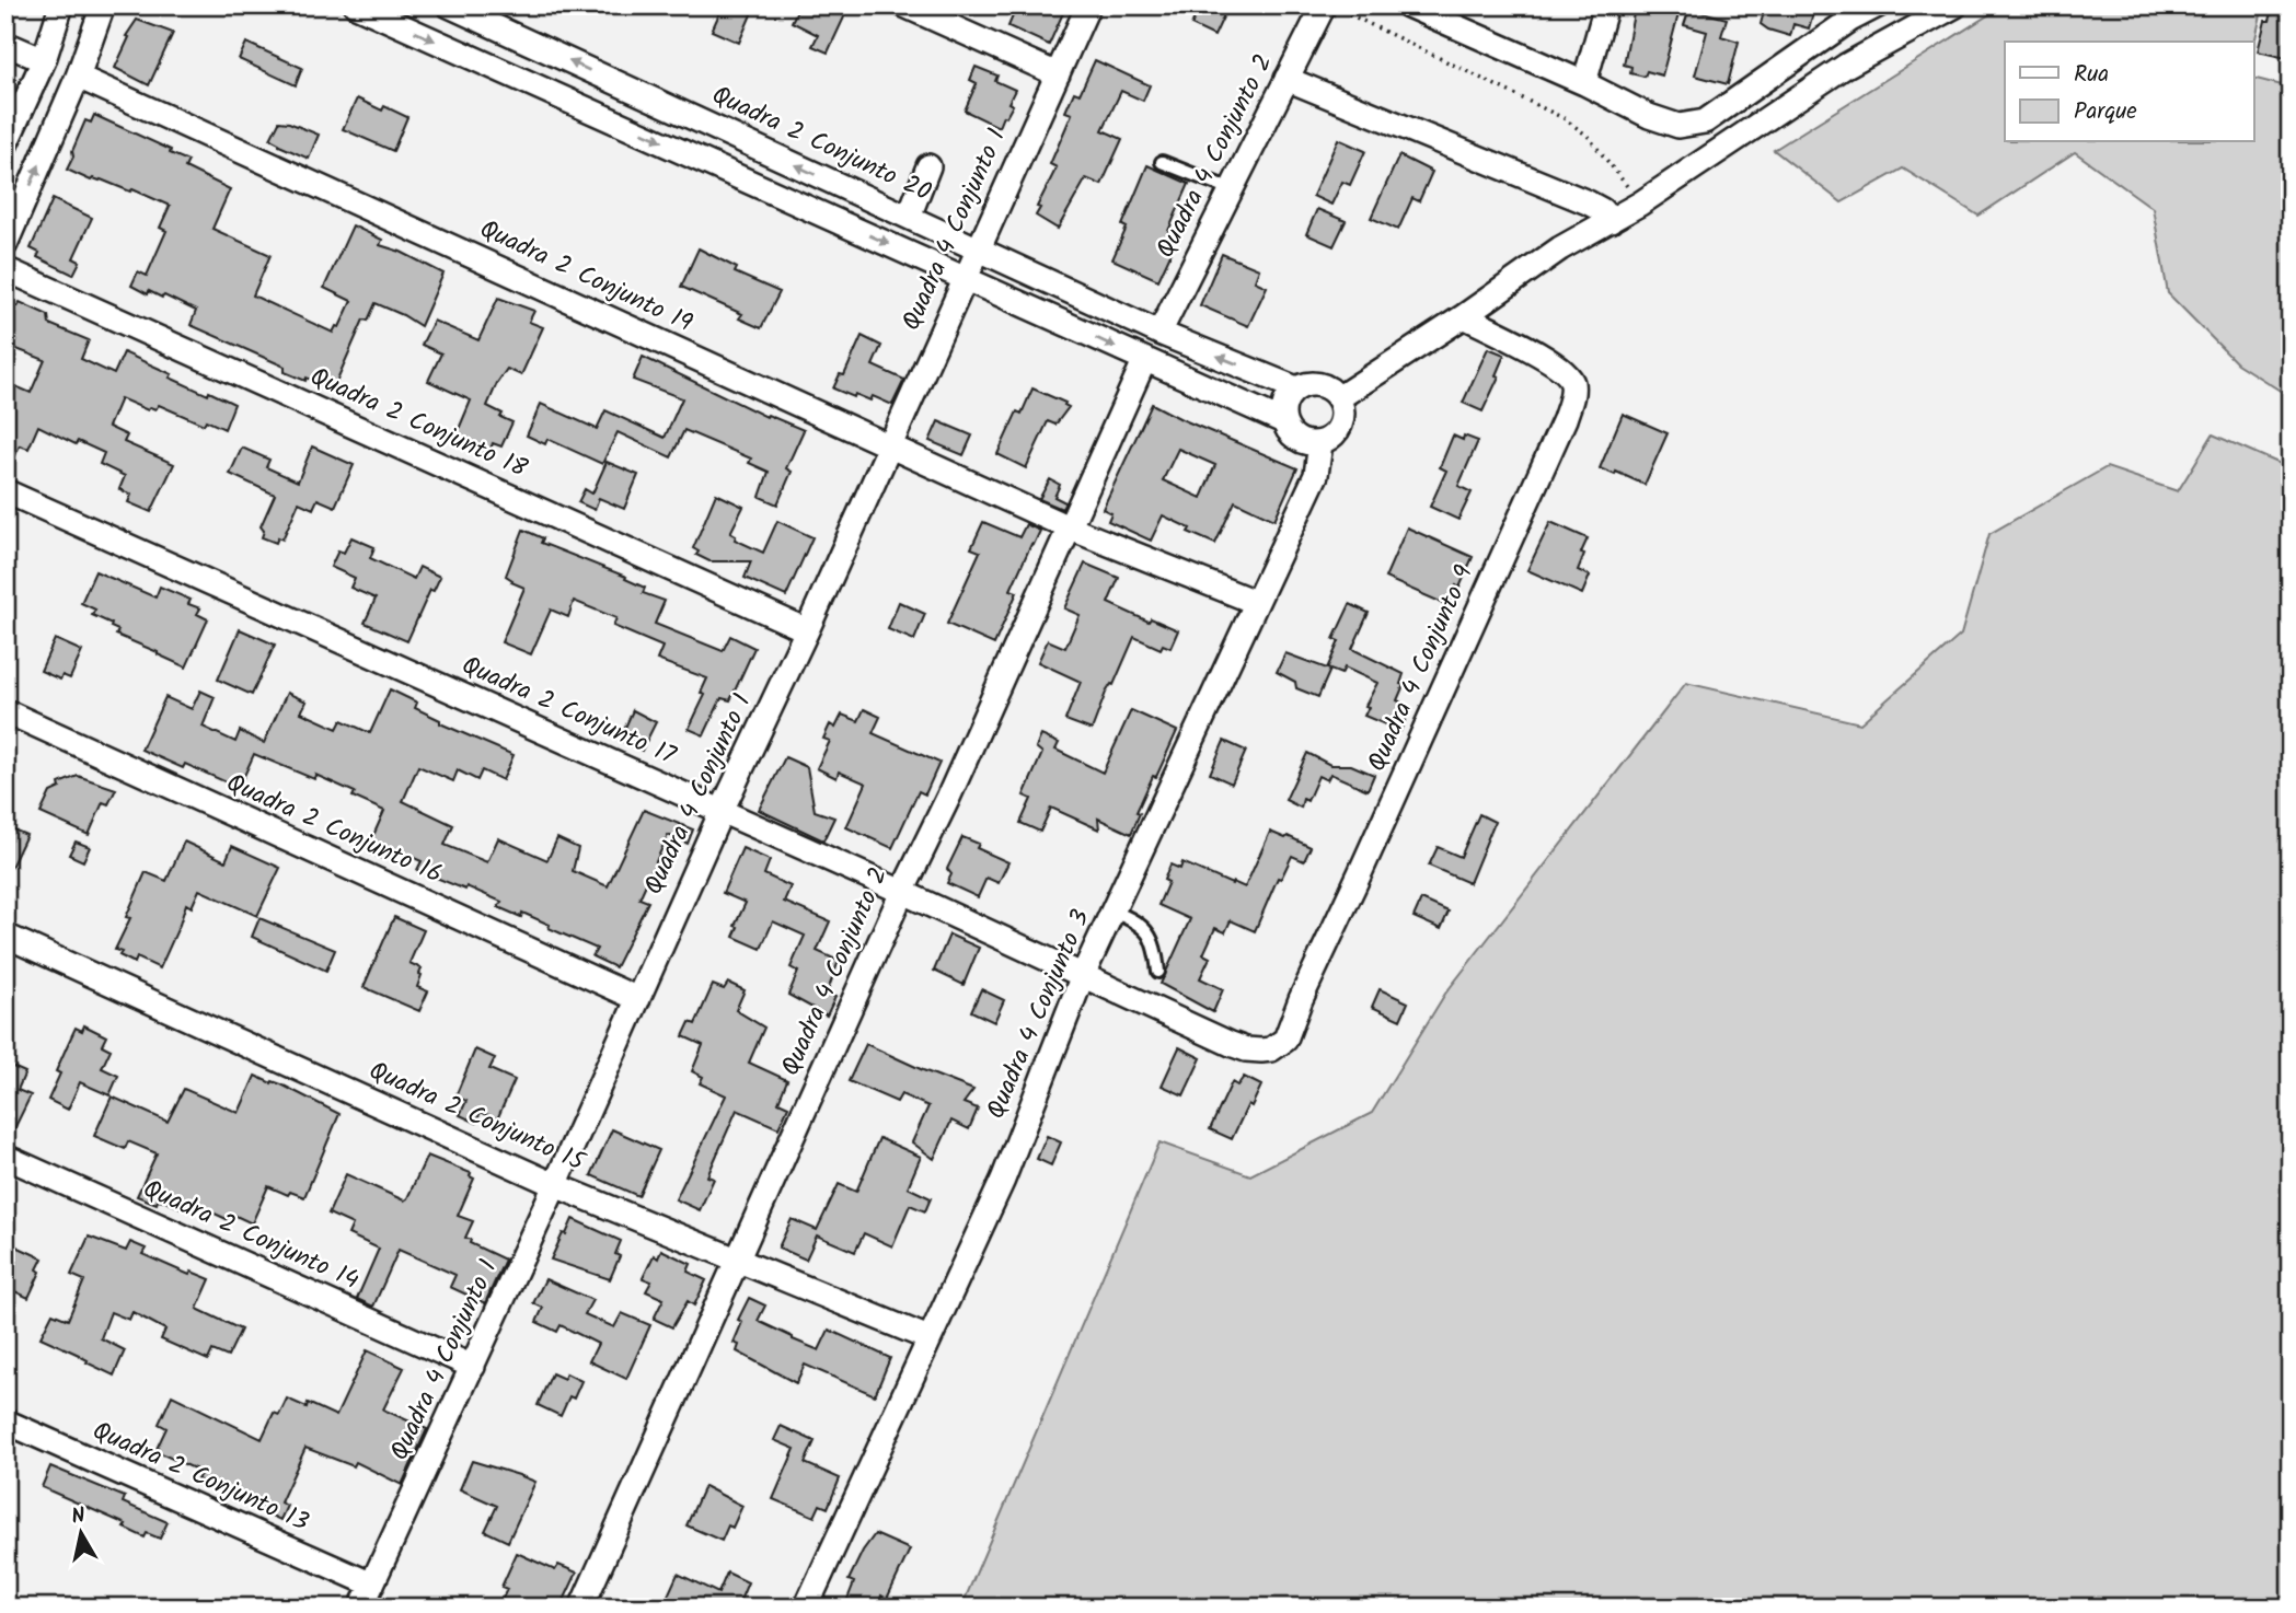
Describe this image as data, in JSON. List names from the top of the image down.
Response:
{
  "streets": {
    "street": [
      "Quadra 2 Conjunto 20",
      "Quadra 4 Conjunto 2",
      "Quadra 4 Conjunto 1",
      "Quadra 2 Conjunto 19",
      "Quadra 2 Conjunto 18",
      "Quadra 4 Conjunto 9",
      "Quadra 2 Conjunto 17",
      "Quadra 2 Conjunto 16",
      "Quadra 4 Conjunto 3",
      "Quadra 2 Conjunto 15",
      "Quadra 2 Conjunto 14",
      "Quadra 2 Conjunto 13"
    ]
  },
  "crossings": [
    ["Quadra 2 Conjunto 20", "Quadra 4 Conjunto 2"],
    ["Quadra 2 Conjunto 20", "Quadra 4 Conjunto 1"],
    ["Quadra 2 Conjunto 20", "Quadra 4 Conjunto 3"],
    ["Quadra 4 Conjunto 2", "Quadra 2 Conjunto 19"],
    ["Quadra 4 Conjunto 2", "Quadra 2 Conjunto 17"],
    ["Quadra 4 Conjunto 2", "Quadra 2 Conjunto 15"],
    ["Quadra 4 Conjunto 1", "Quadra 2 Conjunto 19"],
    ["Quadra 4 Conjunto 1", "Quadra 2 Conjunto 18"],
    ["Quadra 4 Conjunto 1", "Quadra 2 Conjunto 17"],
    ["Quadra 4 Conjunto 1", "Quadra 2 Conjunto 16"],
    ["Quadra 4 Conjunto 1", "Quadra 2 Conjunto 15"],
    ["Quadra 4 Conjunto 1", "Quadra 2 Conjunto 14"],
    ["Quadra 4 Conjunto 1", "Quadra 2 Conjunto 13"],
    ["Quadra 2 Conjunto 19", "Quadra 4 Conjunto 3"],
    ["Quadra 4 Conjunto 9", "Quadra 2 Conjunto 17"],
    ["Quadra 2 Conjunto 17", "Quadra 4 Conjunto 3"],
    ["Quadra 4 Conjunto 3", "Quadra 2 Conjunto 15"]
  ],
  "legend": ["Rua", "Parque"],
  "north": "top"
}
